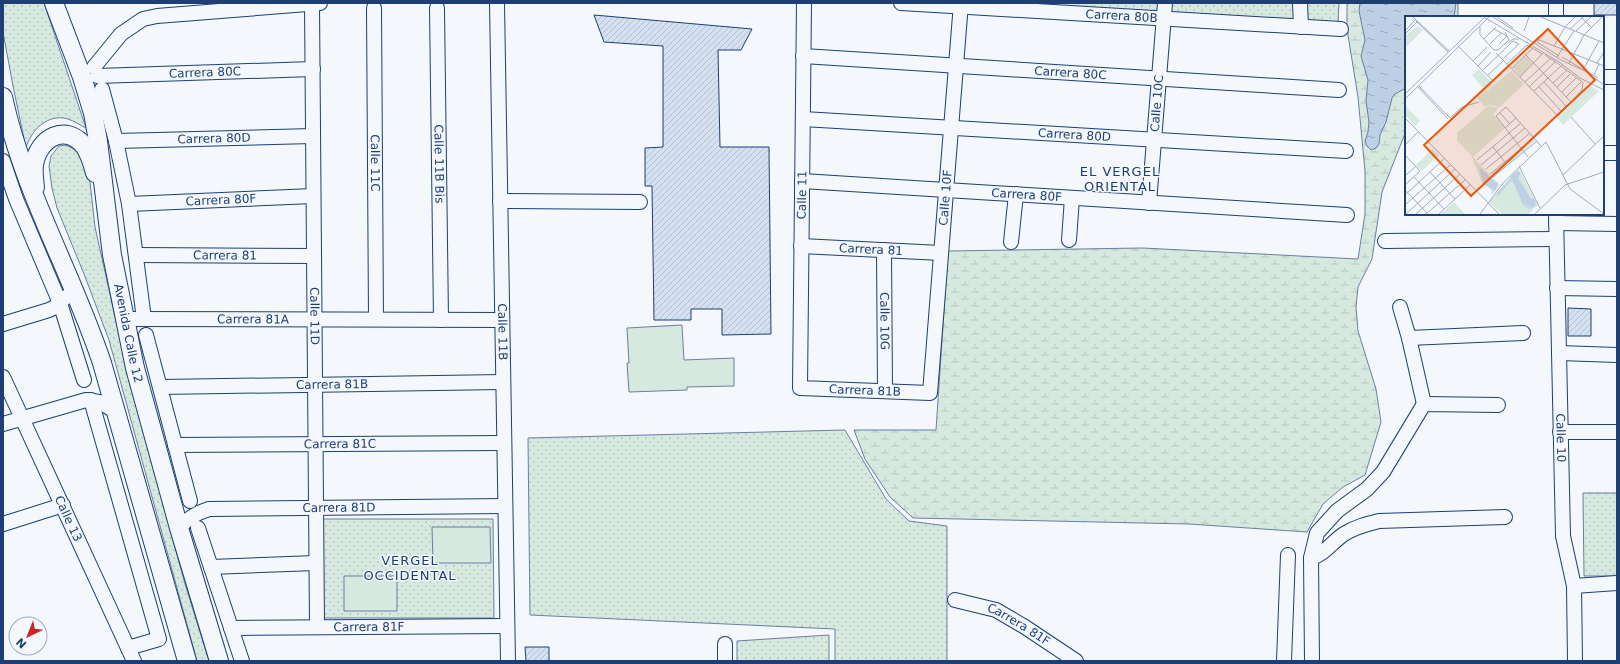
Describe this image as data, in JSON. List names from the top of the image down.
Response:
{
  "streets": {
    "main road": ["Avenida Calle 12"],
    "street": [
      "Carrera 80B",
      "Carrera 80C",
      "Calle 10C",
      "Carrera 80D",
      "Calle 11C",
      "Calle 11B Bis",
      "Calle 11",
      "Carrera 80F",
      "Calle 10F",
      "Carrera 81",
      "Calle 11D",
      "Carrera 81A",
      "Calle 10G",
      "Calle 11B",
      "Carrera 81B",
      "Calle 10",
      "Carrera 81C",
      "Carrera 81D",
      "Calle 13",
      "Carrera 81F"
    ]
  },
  "crossings": [
    ["Carrera 80B", "Calle 10C"],
    ["Carrera 80B", "Calle 10F"],
    ["Carrera 80C", "Calle 10C"],
    ["Carrera 80C", "Calle 11"],
    ["Carrera 80C", "Calle 10F"],
    ["Carrera 80C", "Calle 11D"],
    ["Calle 10C", "Carrera 80D"],
    ["Calle 10C", "Carrera 80F"],
    ["Carrera 80D", "Calle 11"],
    ["Carrera 80D", "Calle 10F"],
    ["Carrera 80D", "Calle 11D"],
    ["Calle 11C", "Carrera 81A"],
    ["Calle 11B Bis", "Carrera 81A"],
    ["Calle 11", "Carrera 80F"],
    ["Calle 11", "Carrera 81"],
    ["Calle 11", "Carrera 81B"],
    ["Carrera 80F", "Calle 10F"],
    ["Carrera 80F", "Calle 11D"],
    ["Calle 10F", "Carrera 81"],
    ["Calle 10F", "Carrera 81B"],
    ["Carrera 81", "Calle 11D"],
    ["Carrera 81", "Calle 10G"],
    ["Calle 11D", "Carrera 81A"],
    ["Calle 11D", "Carrera 81B"],
    ["Calle 11D", "Carrera 81C"],
    ["Calle 11D", "Carrera 81D"],
    ["Calle 11D", "Carrera 81F"],
    ["Carrera 81A", "Calle 11B"],
    ["Carrera 81A", "Avenida Calle 12"],
    ["Calle 10G", "Carrera 81B"],
    ["Calle 11B", "Carrera 81B"],
    ["Calle 11B", "Carrera 81C"],
    ["Calle 11B", "Carrera 81D"],
    ["Calle 11B", "Carrera 81F"],
    ["Avenida Calle 12", "Carrera 81D"]
  ],
  "districts": ["EL VERGEL ORIENTAL", "VERGEL OCCIDENTAL"],
  "north": "bottom left"
}
